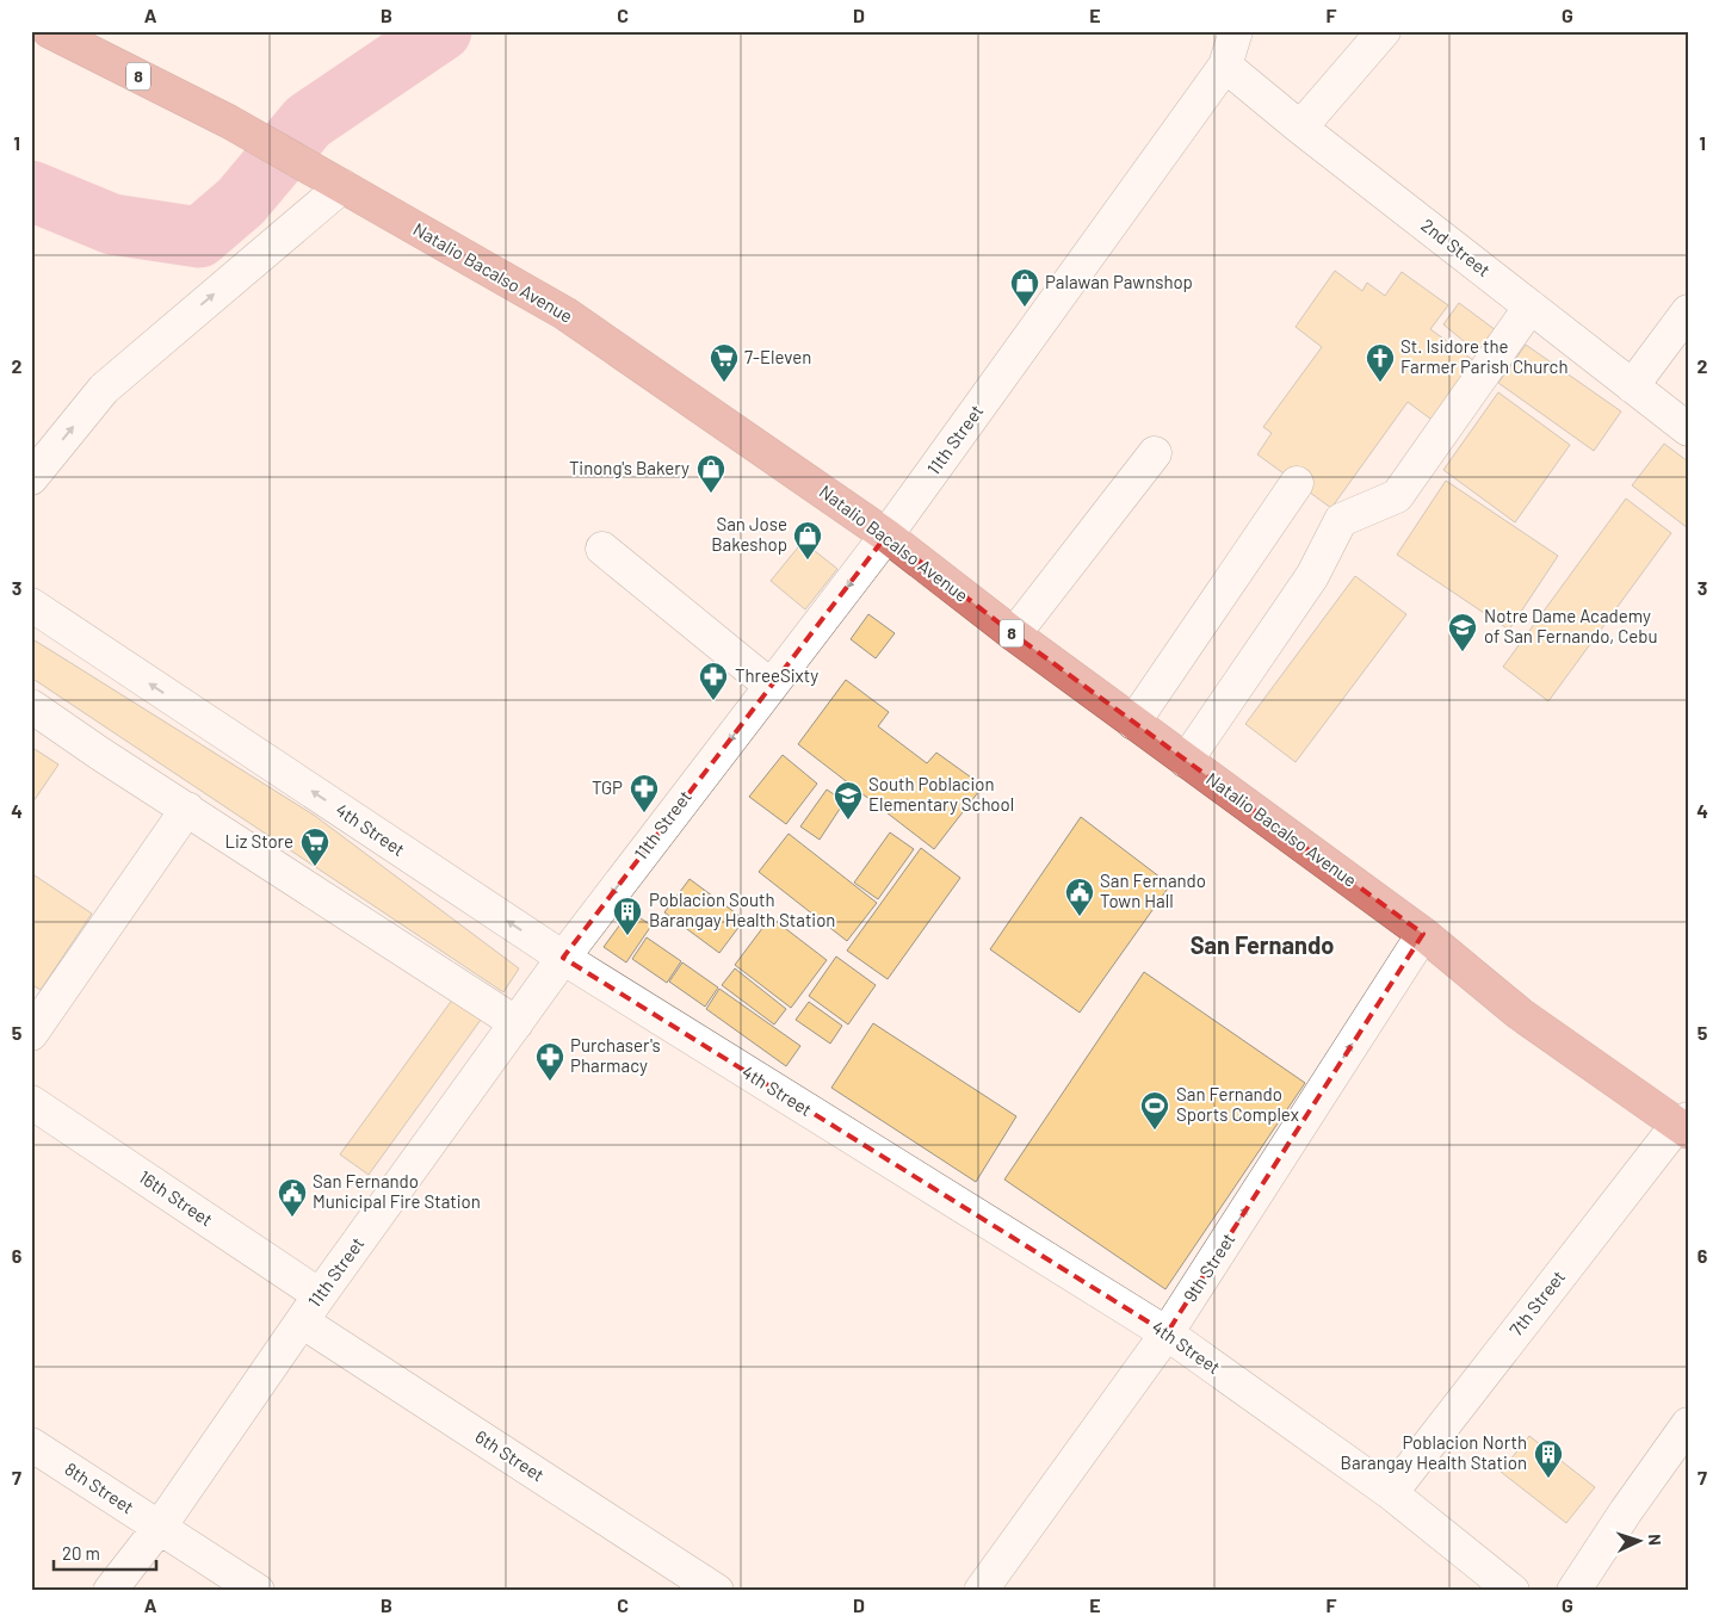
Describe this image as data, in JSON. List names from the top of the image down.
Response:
{
  "streets": {
    "highway": ["8", "Natalio Bacalso Avenue"],
    "street": [
      "2nd Street",
      "11th Street",
      "4th Street",
      "16th Street",
      "9th Street",
      "7th Street",
      "6th Street",
      "8th Street"
    ]
  },
  "crossings": [
    ["2nd Street", "11th Street"],
    ["Natalio Bacalso Avenue", "11th Street"],
    ["Natalio Bacalso Avenue", "9th Street"],
    ["Natalio Bacalso Avenue", "7th Street"],
    ["11th Street", "4th Street"],
    ["11th Street", "16th Street"],
    ["11th Street", "6th Street"],
    ["11th Street", "8th Street"],
    ["4th Street", "9th Street"],
    ["4th Street", "7th Street"]
  ],
  "one_way": ["9th Street"],
  "districts": ["San Fernando"],
  "places": {
    "shop": ["Palawan Pawnshop", "Tinong's Bakery", "San Jose Bakeshop"],
    "supermarket": ["7-Eleven", "Liz Store"],
    "church": ["St. Isidore the Farmer Parish Church"],
    "school or university": ["Notre Dame Academy of San Fernando, Cebu", "South Poblacion Elementary School"],
    "pharmacy": ["ThreeSixty", "TGP", "Purchaser's Pharmacy"],
    "public building": ["San Fernando Town Hall", "San Fernando Municipal Fire Station"],
    "building": ["Poblacion South Barangay Health Station", "Poblacion North Barangay Health Station"],
    "sports": ["San Fernando Sports Complex"]
  },
  "scale_bar": "20 m",
  "north": "right",
  "grid": {
    "columns": [
      "A",
      "B",
      "C",
      "D",
      "E",
      "F",
      "G"
    ],
    "rows": [
      "1",
      "2",
      "3",
      "4",
      "5",
      "6",
      "7"
    ]
  }
}
